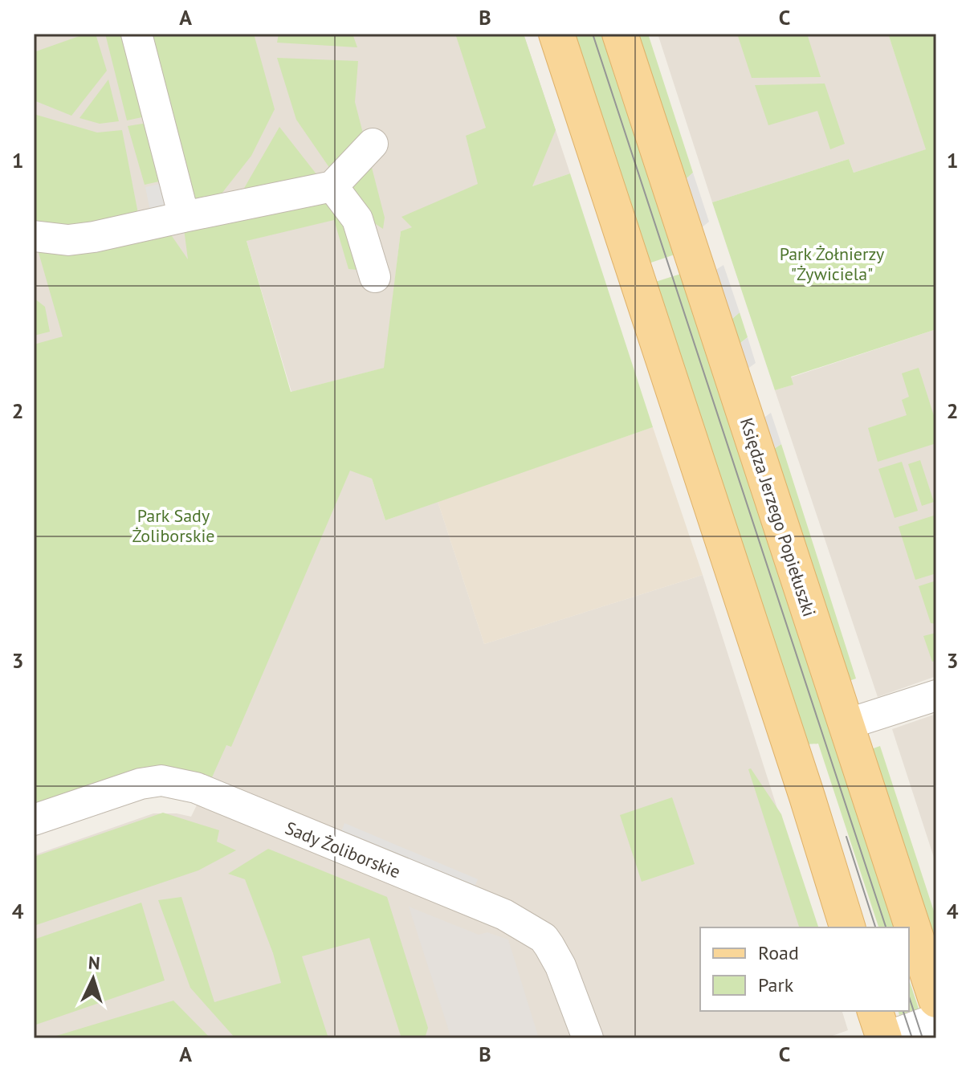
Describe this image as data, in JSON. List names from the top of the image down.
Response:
{
  "streets": {
    "main road": ["Księdza Jerzego Popiełuszki"],
    "street": ["Sady Żoliborskie"]
  },
  "parks": ["Park Żołnierzy \"Żywiciela\"", "Park Sady Żoliborskie"],
  "legend": ["Road", "Park"],
  "north": "top",
  "grid": {
    "columns": ["A", "B", "C"],
    "rows": [
      "1",
      "2",
      "3",
      "4"
    ]
  }
}
